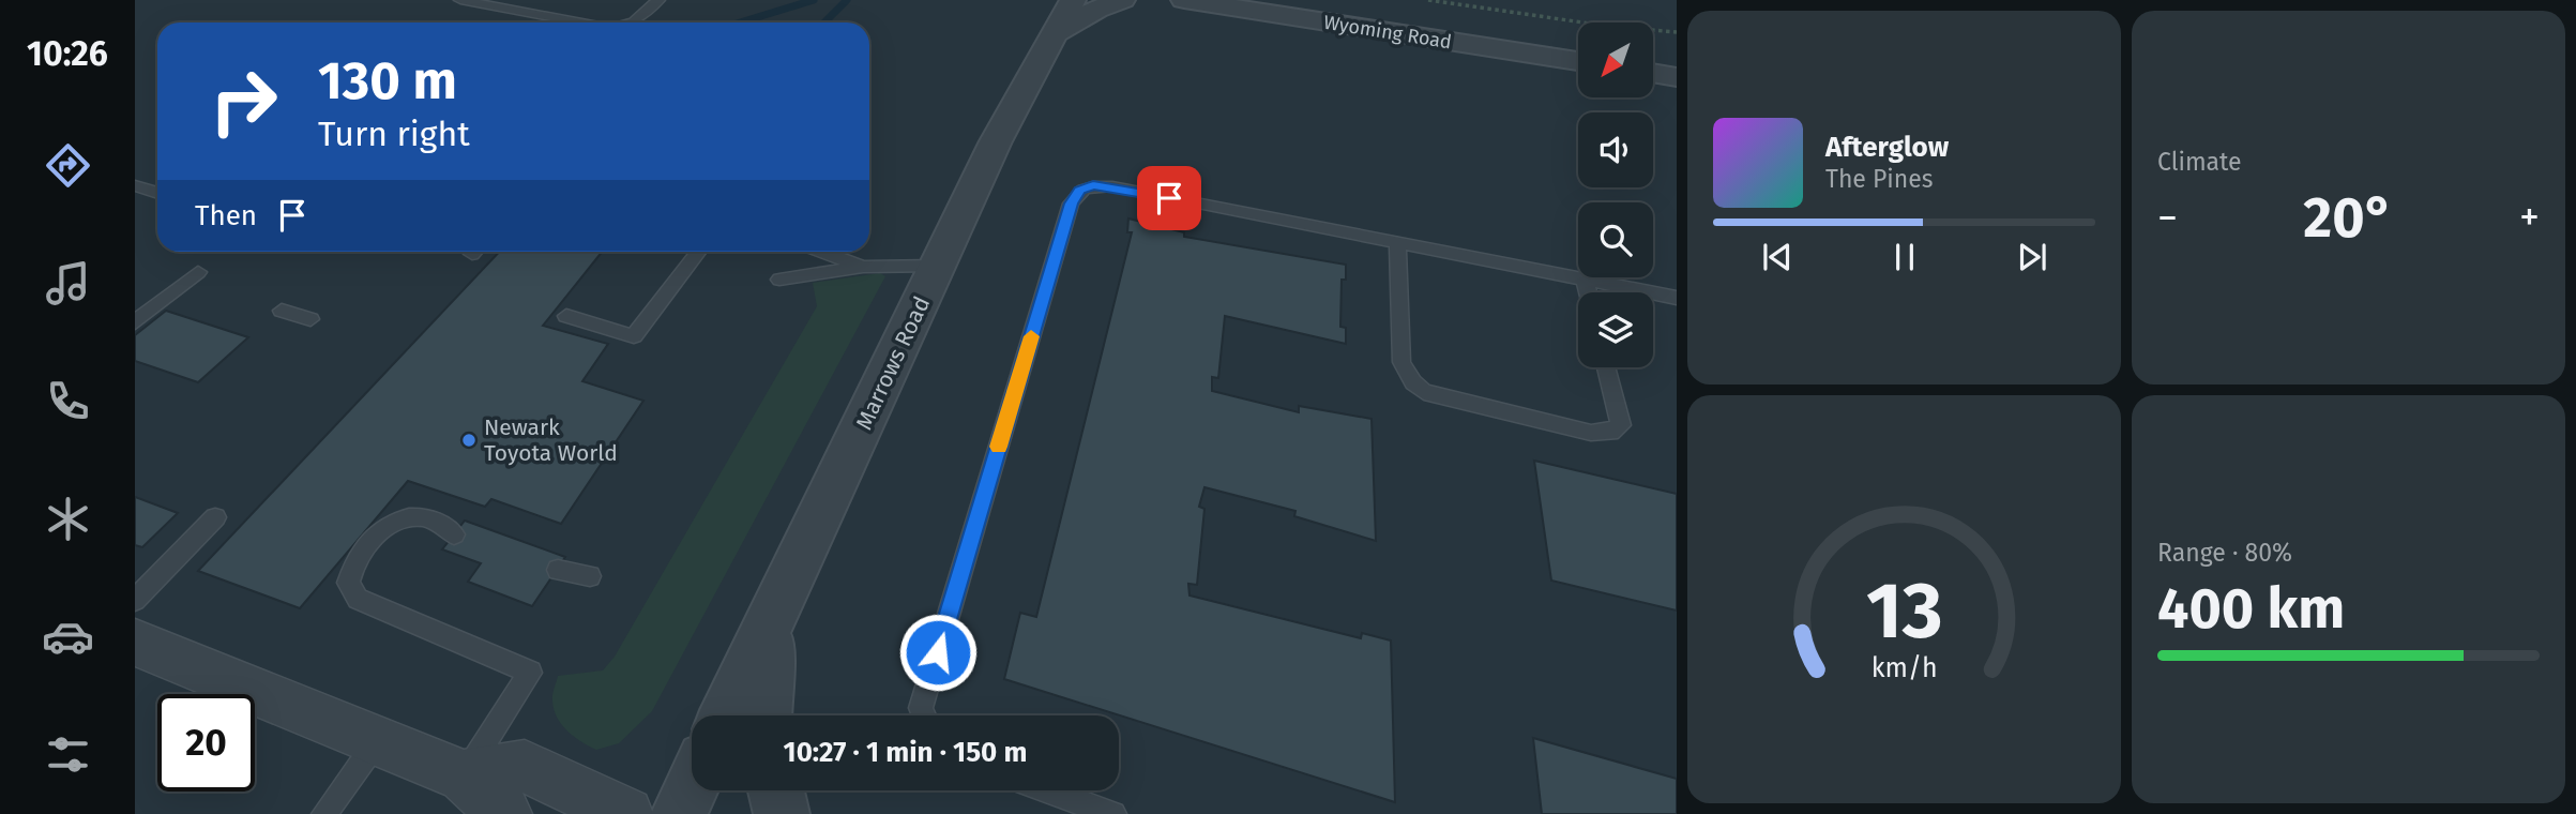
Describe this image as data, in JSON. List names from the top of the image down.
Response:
{
  "streets": {
    "street": ["Wyoming Road", "Marrows Road"]
  },
  "places": ["Newark Toyota World"],
  "north": "bottom left",
  "page": {
    "tabs": "10:26",
    "tile": [
      "Climate",
      ["Range · 80%", "400 km"]
    ],
    "turn": ["130 m", "Turn right"],
    "song": ["Afterglow", "The Pines"],
    "then": "Then",
    "heat": ["−", "20°", "+"],
    "limit": "20",
    "trip": "10:27 · 1 min · 150 m",
    "gauge": ["13", "km/h"]
  }
}
